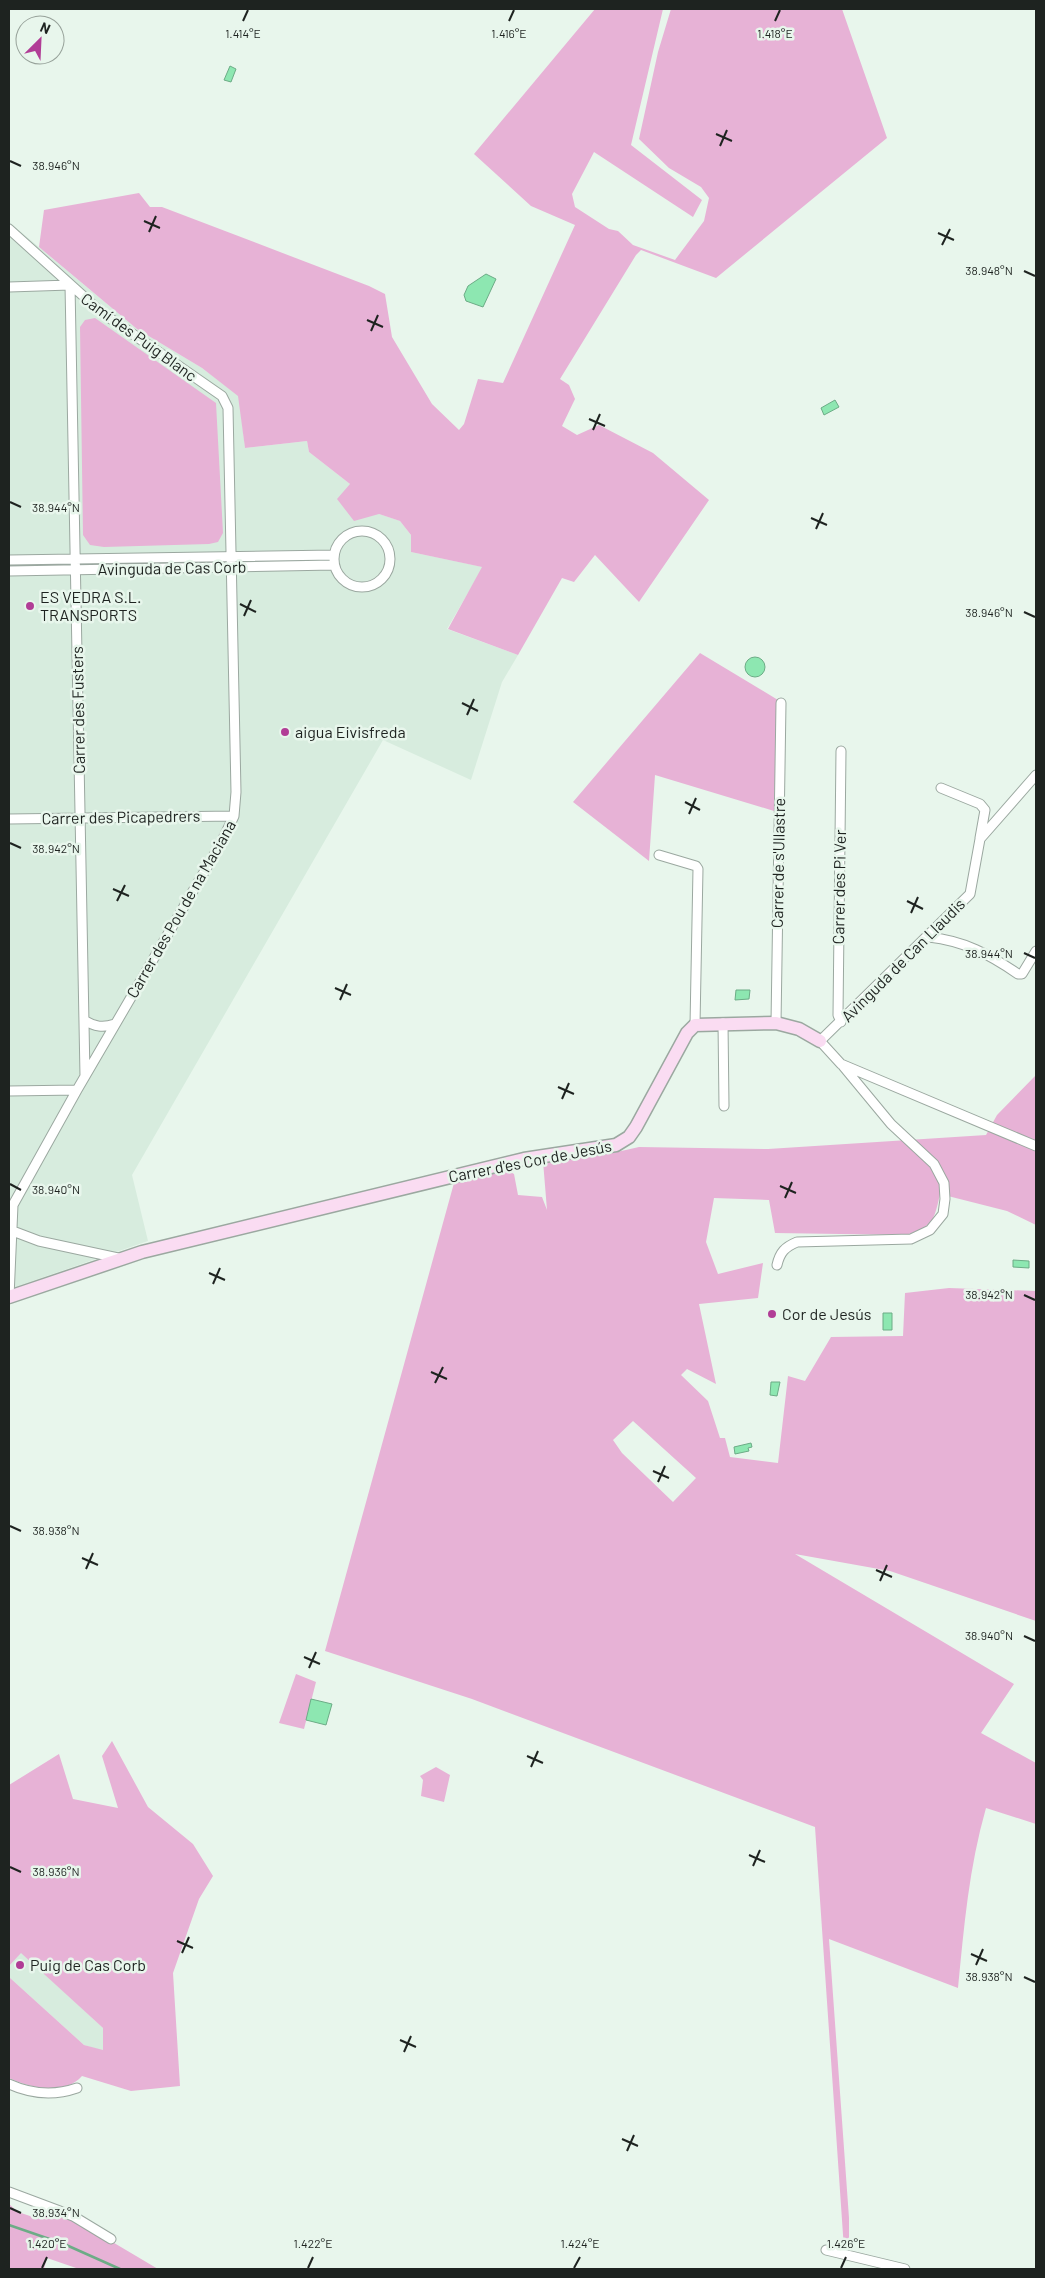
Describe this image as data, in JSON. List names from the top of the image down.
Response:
{
  "streets": {
    "street": [
      "Camí des Puig Blanc",
      "Avinguda de Cas Corb",
      "Carrer des Fusters",
      "Carrer des Picapedrers",
      "Carrer de s'Ullastre",
      "Carrer des Pi Ver",
      "Carrer des Pou de na Maciana",
      "Avinguda de Can Llaudis",
      "Carrer d'es Cor de Jesús"
    ]
  },
  "crossings": [
    ["Camí des Puig Blanc", "Carrer des Fusters"],
    ["Camí des Puig Blanc", "Carrer des Pou de na Maciana"],
    ["Avinguda de Cas Corb", "Carrer des Fusters"],
    ["Avinguda de Cas Corb", "Carrer des Pou de na Maciana"],
    ["Carrer des Fusters", "Carrer des Picapedrers"],
    ["Carrer des Fusters", "Carrer des Pou de na Maciana"],
    ["Carrer des Picapedrers", "Carrer des Pou de na Maciana"],
    ["Carrer des Pi Ver", "Avinguda de Can Llaudis"],
    ["Carrer des Pou de na Maciana", "Carrer d'es Cor de Jesús"]
  ],
  "places": [
    "ES VEDRA S.L. TRANSPORTS",
    "aigua Eivisfreda",
    "Cor de Jesús",
    "Puig de Cas Corb"
  ],
  "north": "top right",
  "coordinates": [
    "1.414°E",
    "1.416°E",
    "1.418°E",
    "38.946°N",
    "38.948°N",
    "38.944°N",
    "38.942°N",
    "38.940°N",
    "38.938°N",
    "38.936°N",
    "38.934°N",
    "1.420°E",
    "1.422°E",
    "1.424°E",
    "1.426°E"
  ]
}
